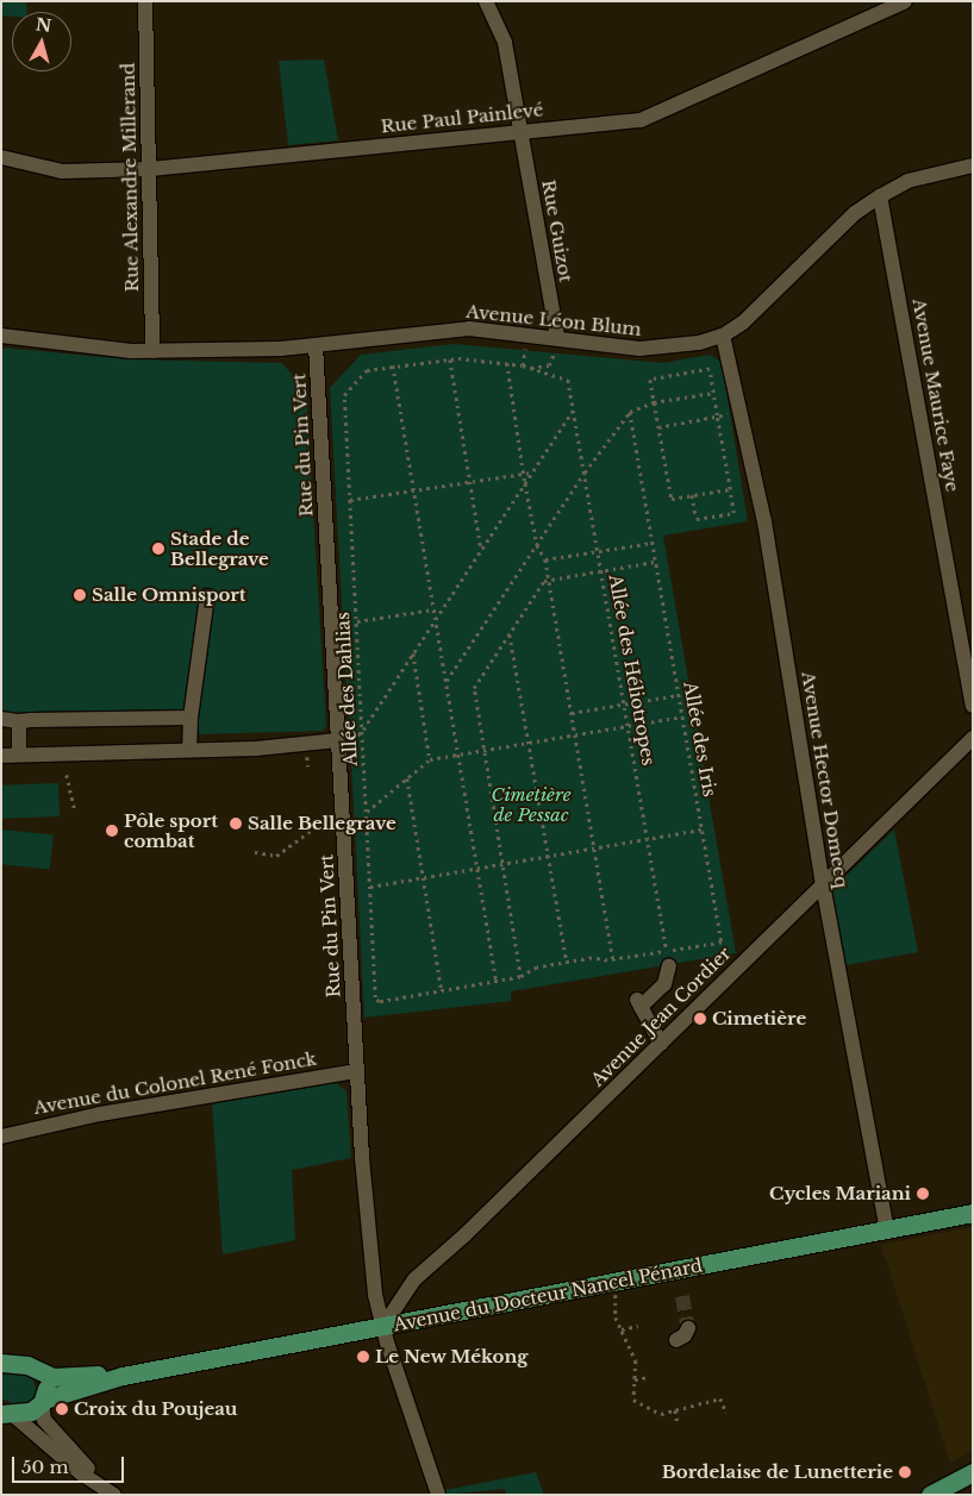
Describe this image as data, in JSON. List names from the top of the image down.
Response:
{
  "streets": {
    "main road": ["Avenue du Docteur Nancel Pénard"],
    "street": [
      "Rue Paul Painlevé",
      "Rue Alexandre Millerand",
      "Rue Guizot",
      "Avenue Léon Blum",
      "Avenue Maurice Faye",
      "Rue du Pin Vert",
      "Avenue Hector Domecq",
      "Avenue Jean Cordier",
      "Avenue du Colonel René Fonck"
    ],
    "path": ["Allée des Héliotropes", "Allée des Dahlias", "Allée des Iris"]
  },
  "crossings": [
    ["Rue Paul Painlevé", "Rue Alexandre Millerand"],
    ["Rue Paul Painlevé", "Rue Guizot"],
    ["Rue Alexandre Millerand", "Avenue Léon Blum"],
    ["Rue Guizot", "Avenue Léon Blum"],
    ["Avenue Léon Blum", "Avenue Maurice Faye"],
    ["Avenue Léon Blum", "Rue du Pin Vert"],
    ["Avenue Léon Blum", "Avenue Hector Domecq"],
    ["Rue du Pin Vert", "Avenue Jean Cordier"],
    ["Rue du Pin Vert", "Avenue du Colonel René Fonck"],
    ["Rue du Pin Vert", "Avenue du Docteur Nancel Pénard"],
    ["Allée des Héliotropes", "Allée des Dahlias"],
    ["Allée des Héliotropes", "Allée des Iris"],
    ["Allée des Dahlias", "Allée des Iris"],
    ["Avenue Hector Domecq", "Avenue Jean Cordier"],
    ["Avenue Hector Domecq", "Avenue du Docteur Nancel Pénard"],
    ["Avenue Jean Cordier", "Avenue du Docteur Nancel Pénard"]
  ],
  "parks": ["Cimetière de Pessac"],
  "places": [
    "Stade de Bellegrave",
    "Salle Omnisport",
    "Salle Bellegrave",
    "Pôle sport combat",
    "Cimetière",
    "Cycles Mariani",
    "Le New Mékong",
    "Croix du Poujeau",
    "Bordelaise de Lunetterie"
  ],
  "scale_bar": "50 m",
  "north": "top"
}
